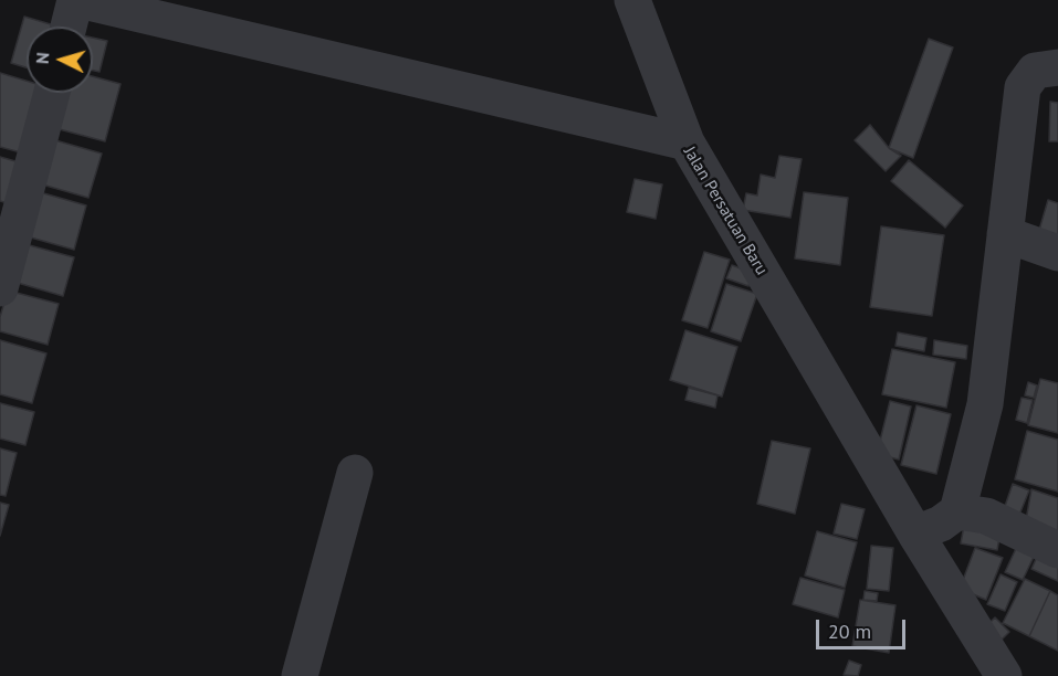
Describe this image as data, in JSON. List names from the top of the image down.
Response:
{
  "streets": {
    "street": ["Jalan Persatuan Baru"]
  },
  "scale_bar": "20 m",
  "north": "left"
}
